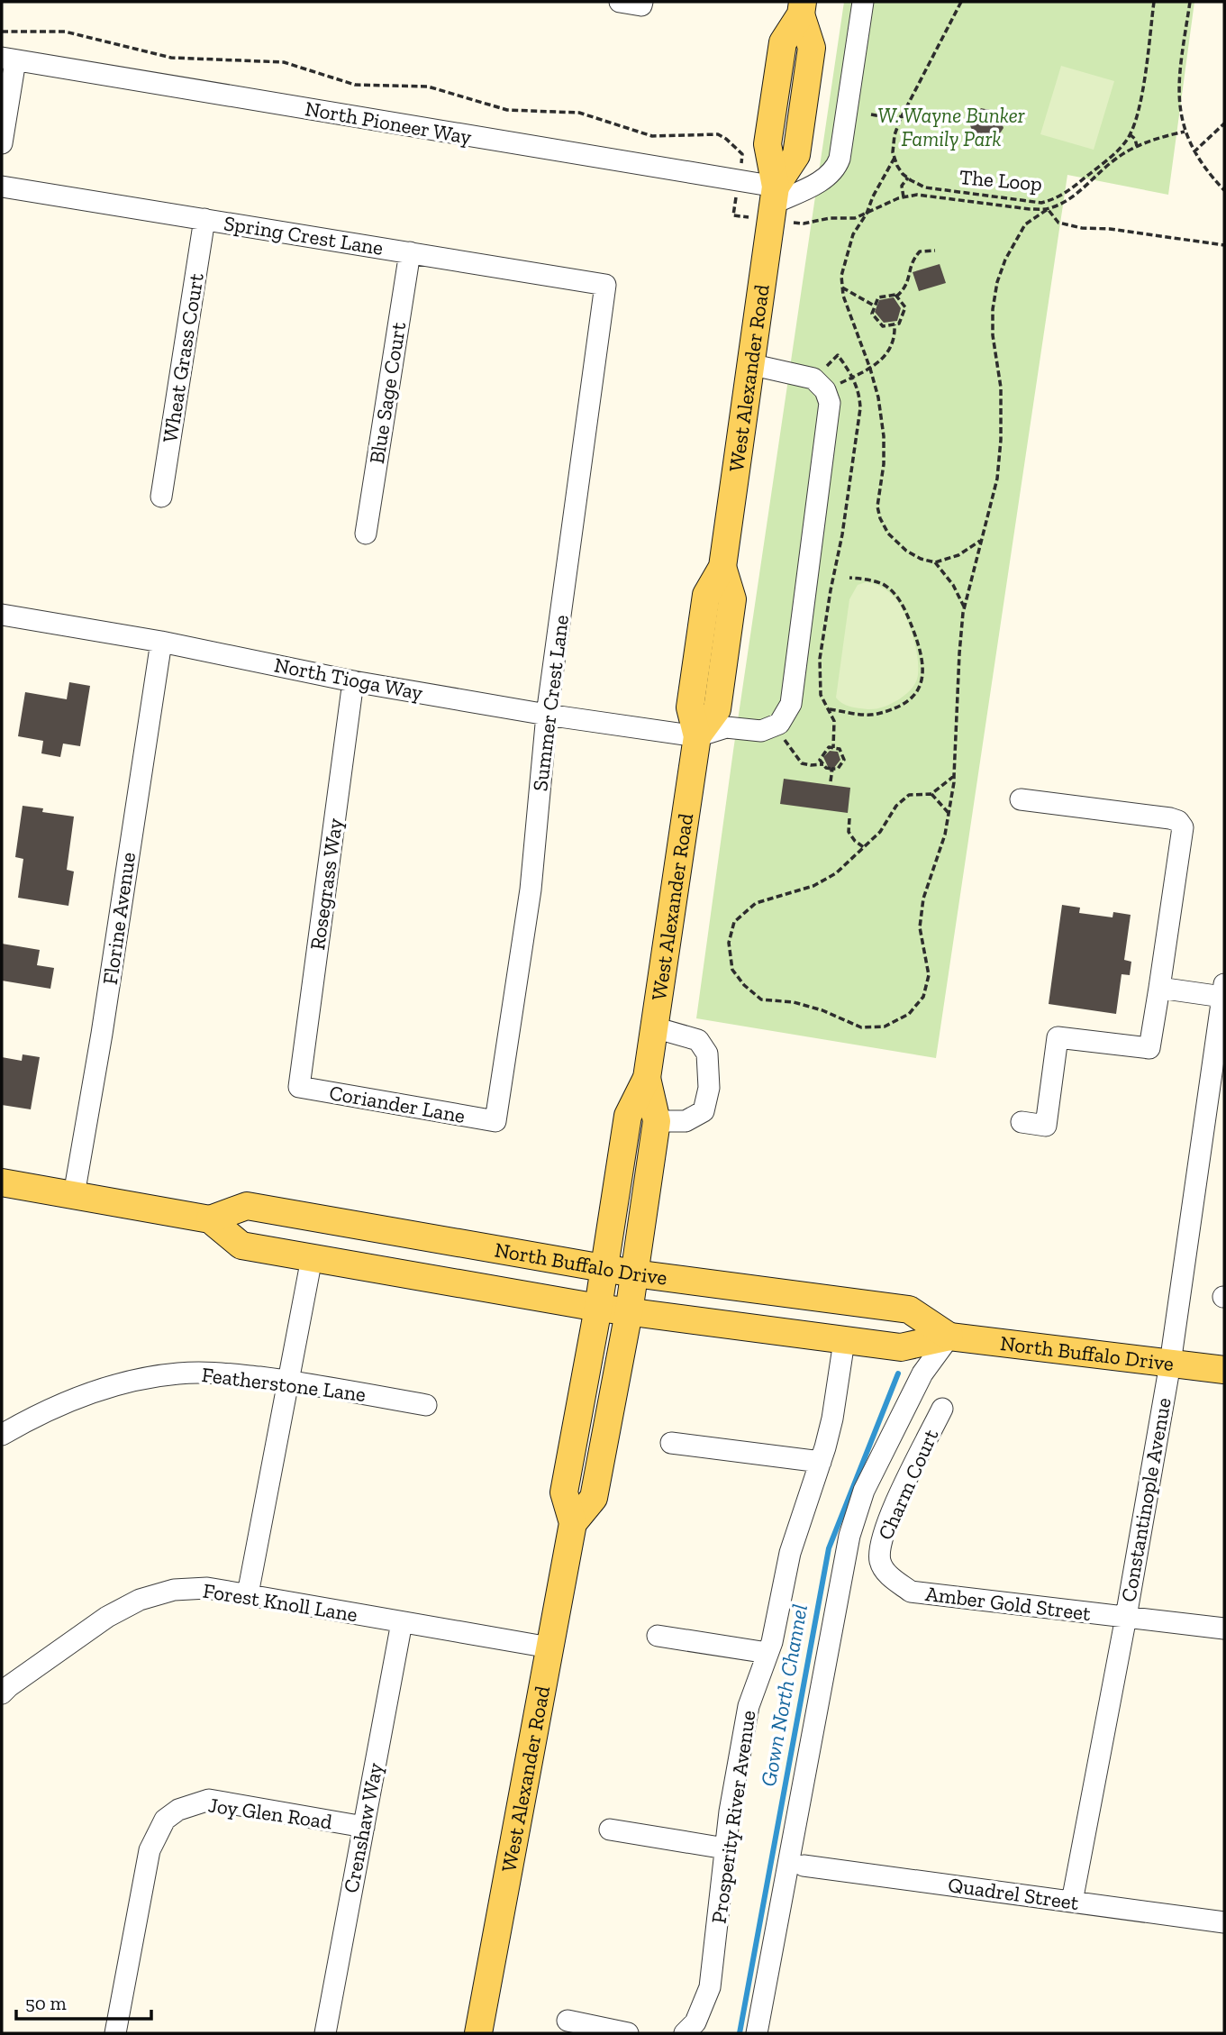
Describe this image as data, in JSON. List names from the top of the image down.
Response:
{
  "streets": {
    "main road": ["West Alexander Road", "North Buffalo Drive"],
    "street": [
      "North Pioneer Way",
      "Spring Crest Lane",
      "Wheat Grass Court",
      "Blue Sage Court",
      "North Tioga Way",
      "Summer Crest Lane",
      "Rosegrass Way",
      "Florine Avenue",
      "Coriander Lane",
      "Featherstone Lane",
      "Charm Court",
      "Constantinople Avenue",
      "Forest Knoll Lane",
      "Amber Gold Street",
      "Joy Glen Road",
      "Prosperity River Avenue",
      "Crenshaw Way",
      "Quadrel Street"
    ],
    "path": ["The Loop"]
  },
  "crossings": [
    ["North Pioneer Way", "West Alexander Road"],
    ["Spring Crest Lane", "Wheat Grass Court"],
    ["Spring Crest Lane", "Blue Sage Court"],
    ["Spring Crest Lane", "Summer Crest Lane"],
    ["West Alexander Road", "North Tioga Way"],
    ["West Alexander Road", "North Buffalo Drive"],
    ["West Alexander Road", "Forest Knoll Lane"],
    ["North Tioga Way", "Summer Crest Lane"],
    ["North Tioga Way", "Rosegrass Way"],
    ["North Tioga Way", "Florine Avenue"],
    ["Summer Crest Lane", "Coriander Lane"],
    ["Rosegrass Way", "Coriander Lane"],
    ["Florine Avenue", "North Buffalo Drive"],
    ["North Buffalo Drive", "Constantinople Avenue"],
    ["North Buffalo Drive", "Prosperity River Avenue"],
    ["Charm Court", "Amber Gold Street"],
    ["Constantinople Avenue", "Amber Gold Street"],
    ["Constantinople Avenue", "Quadrel Street"],
    ["Forest Knoll Lane", "Crenshaw Way"],
    ["Joy Glen Road", "Crenshaw Way"]
  ],
  "water": ["Gown North Channel"],
  "parks": ["W. Wayne Bunker Family Park"],
  "scale_bar": "50 m"
}
